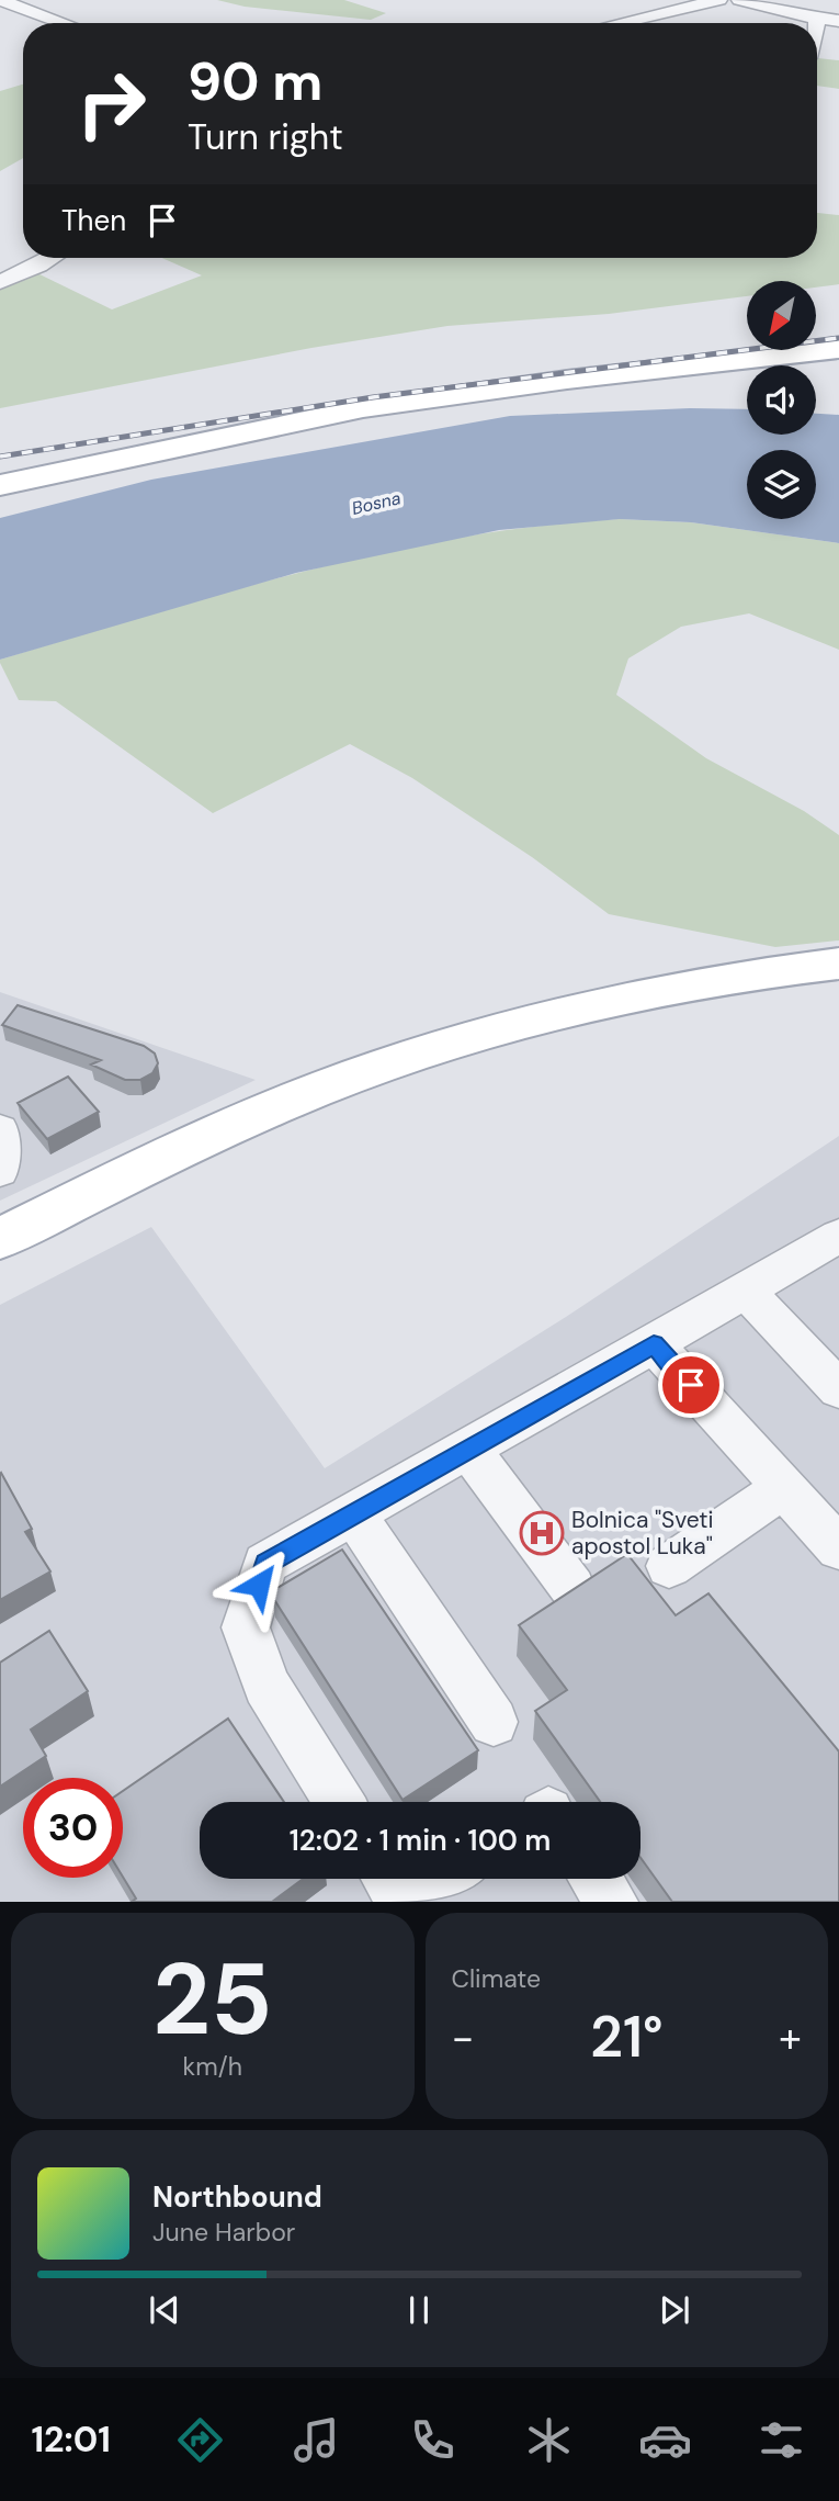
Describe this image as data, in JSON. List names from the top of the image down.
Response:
{
  "water": ["Bosna"],
  "places": {
    "hospital": ["Bolnica \"Sveti apostol Luka\""]
  },
  "north": "bottom left",
  "page": {
    "turn": ["90 m", "Turn right"],
    "then": "Then",
    "limit": "30",
    "trip": "12:02 · 1 min · 100 m",
    "tile": [
      ["25", "km/h"],
      "Climate"
    ],
    "heat": ["−", "21°", "+"],
    "song": ["Northbound", "June Harbor"],
    "tabs": "12:01"
  }
}
